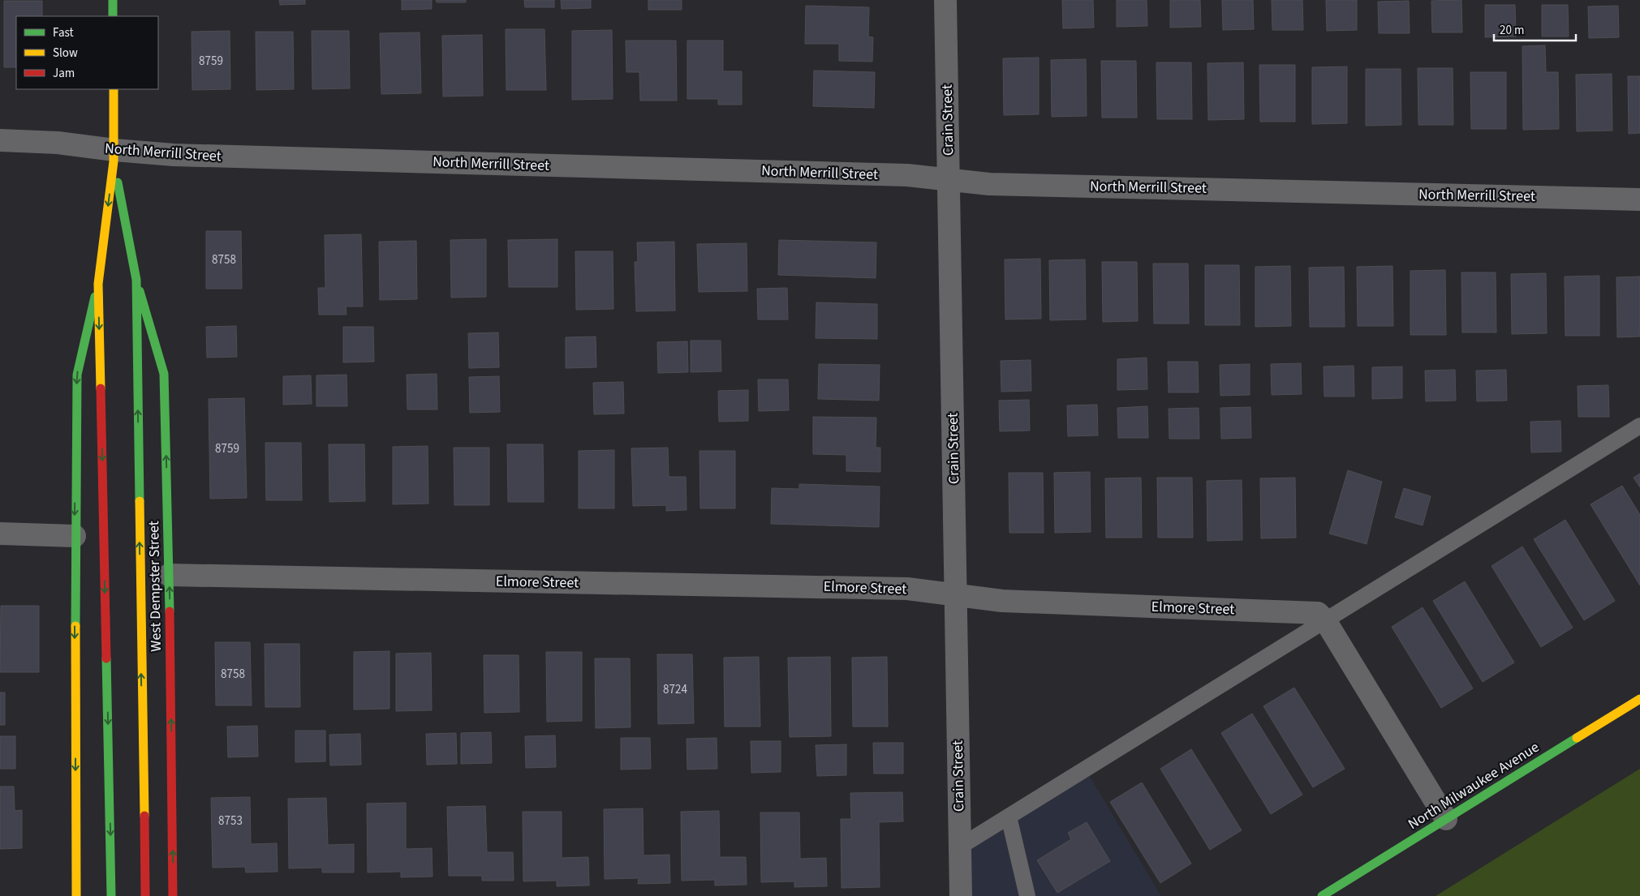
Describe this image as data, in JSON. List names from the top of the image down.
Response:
{
  "streets": {
    "main road": ["West Dempster Street", "North Milwaukee Avenue"],
    "street": ["Crain Street", "North Merrill Street", "Elmore Street"]
  },
  "crossings": [
    ["Crain Street", "North Merrill Street"],
    ["Crain Street", "Elmore Street"],
    ["North Merrill Street", "West Dempster Street"],
    ["Elmore Street", "West Dempster Street"]
  ],
  "house_numbers": [
    "8759",
    "8758",
    "8759",
    "8758",
    "8724",
    "8753"
  ],
  "legend": ["Fast", "Slow", "Jam"],
  "scale_bar": "20 m"
}
